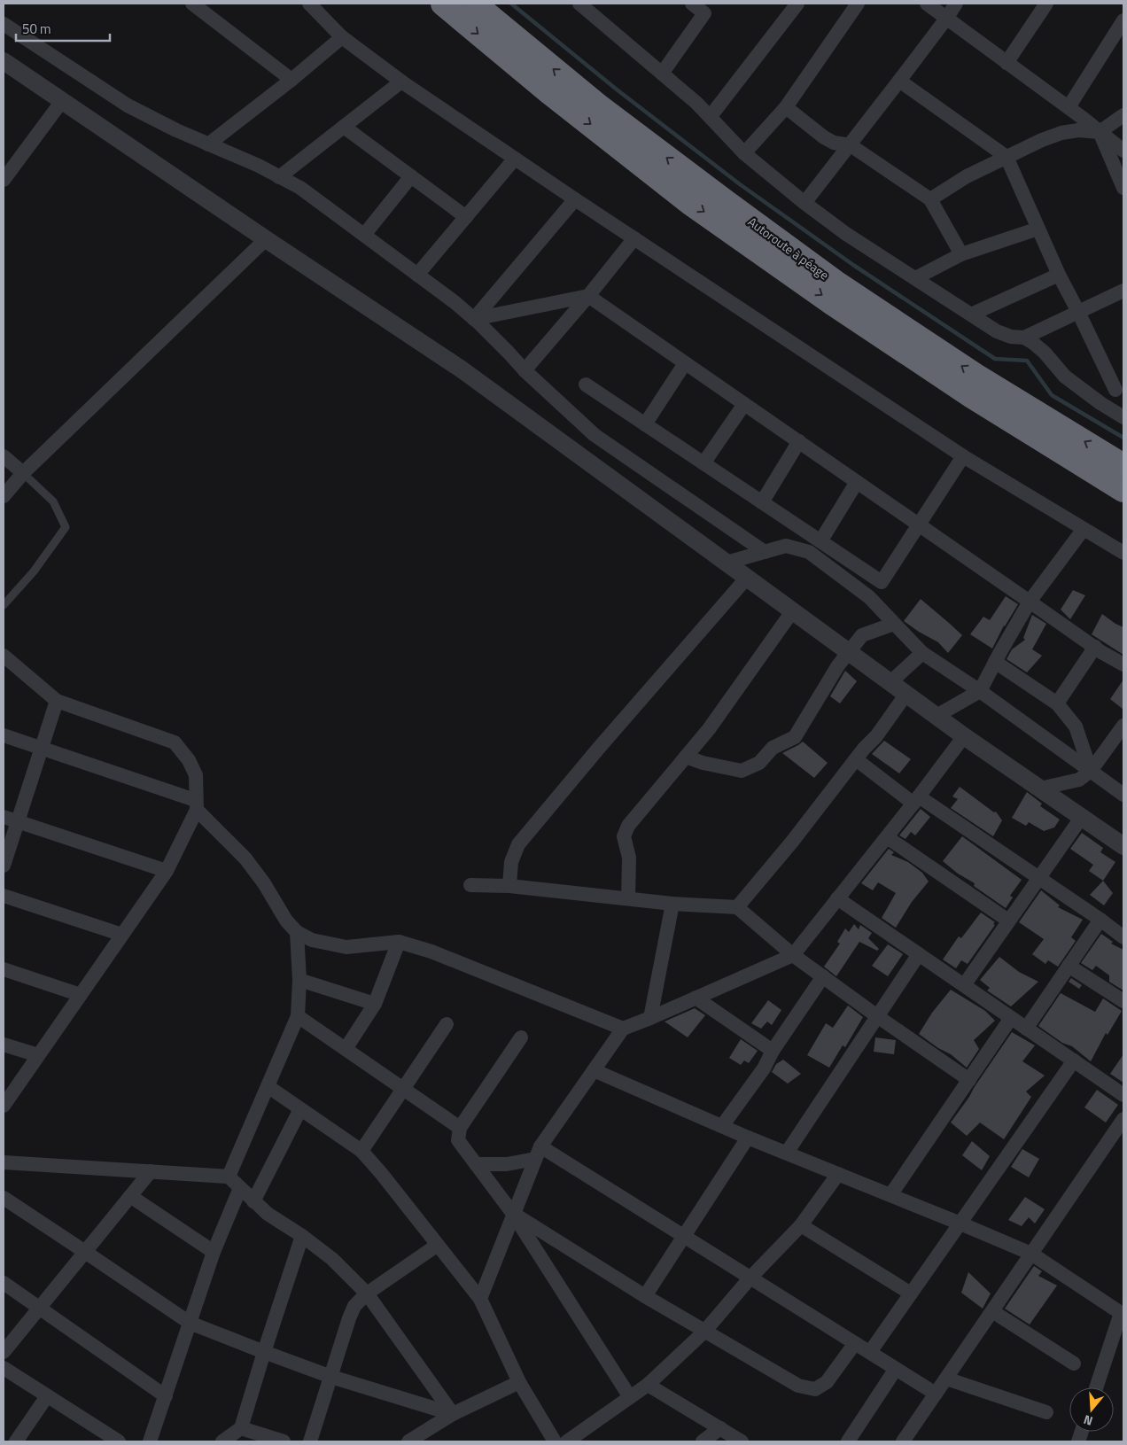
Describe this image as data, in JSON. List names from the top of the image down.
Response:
{
  "streets": {
    "highway": ["Autoroute à péage"]
  },
  "scale_bar": "50 m",
  "north": "bottom"
}
